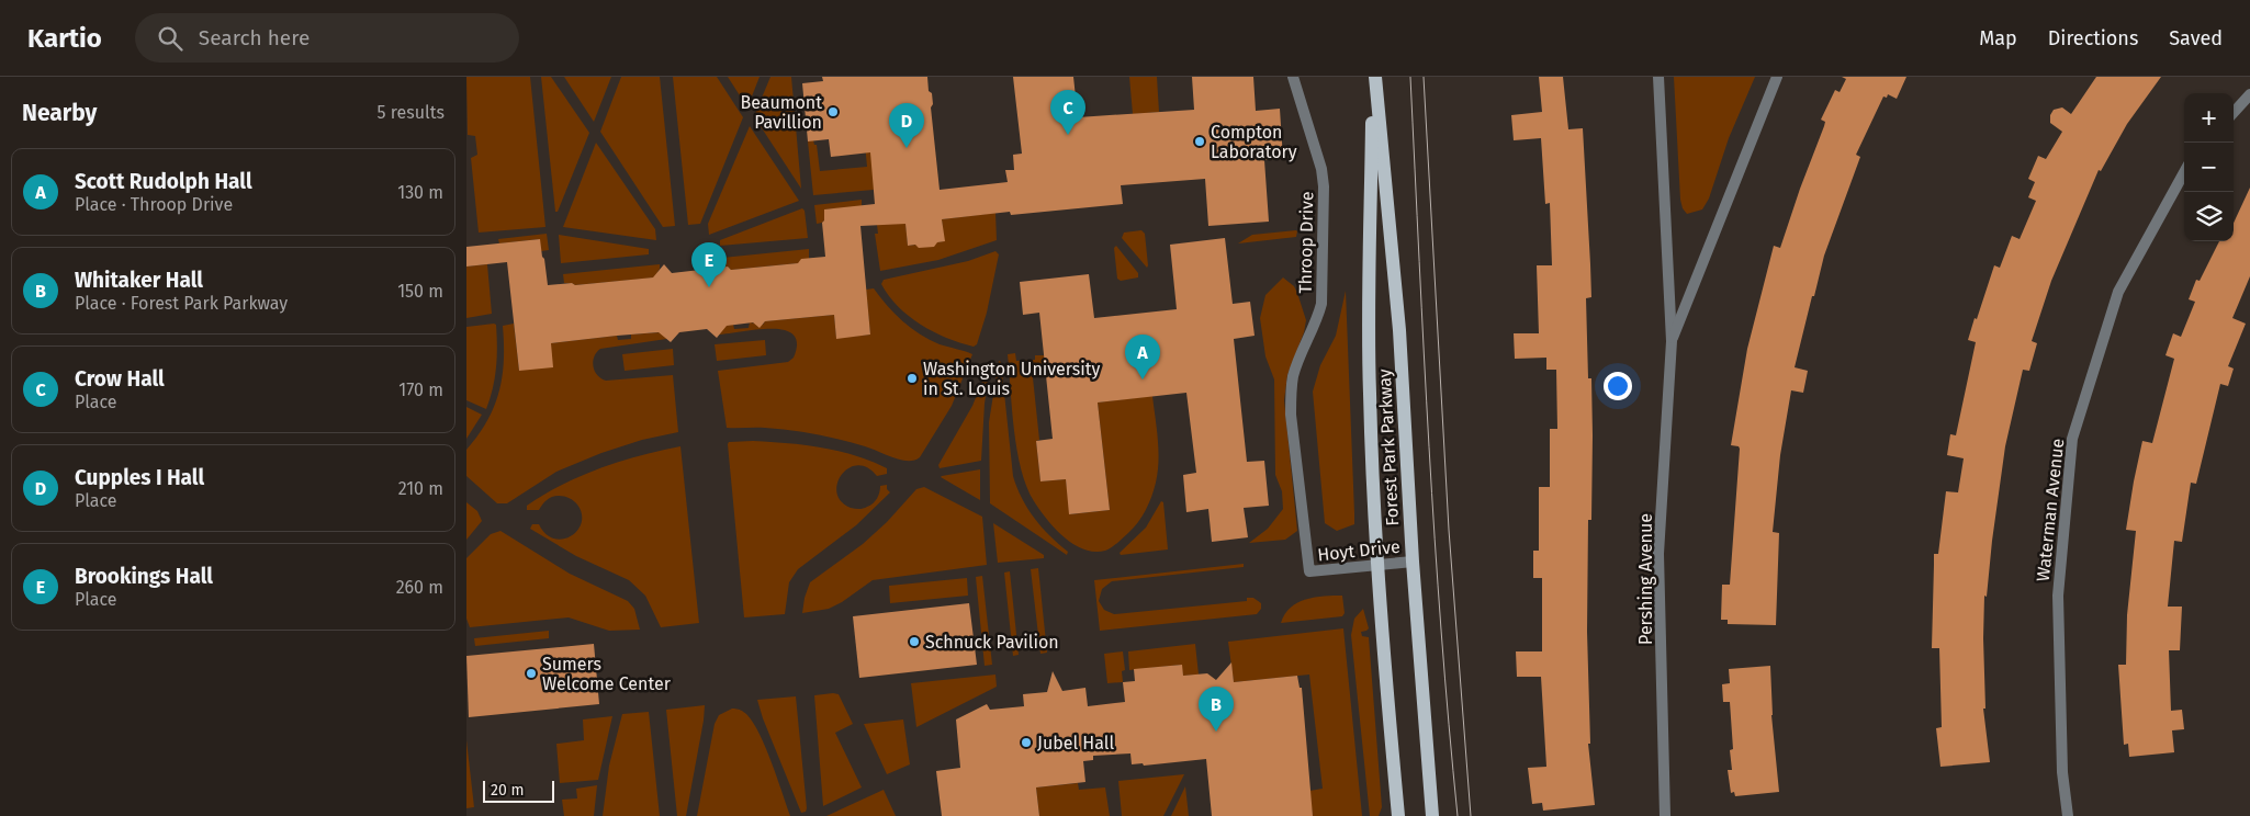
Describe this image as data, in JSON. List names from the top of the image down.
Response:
{
  "streets": {
    "main road": ["Forest Park Parkway"],
    "street": [
      "Throop Drive",
      "Waterman Avenue",
      "Hoyt Drive",
      "Pershing Avenue"
    ]
  },
  "crossings": [
    ["Throop Drive", "Hoyt Drive"],
    ["Forest Park Parkway", "Hoyt Drive"]
  ],
  "places": [
    "Beaumont Pavillion",
    "Compton Laboratory",
    "Washington University in St. Louis",
    "Schnuck Pavilion",
    "Sumers Welcome Center",
    "Jubel Hall"
  ],
  "scale_bar": "20 m",
  "page": {
    "header": "Kartio",
    "search": "Search here",
    "nav": ["Map", "Directions", "Saved"],
    "heading": ["Nearby", "5 results"],
    "pins": [
      "C",
      "D",
      "E",
      "A",
      "B"
    ],
    "map_buttons": ["+", "−"],
    "list": [
      {
        "mark": "A",
        "name": "Scott Rudolph Hall",
        "note": "Place · Throop Drive",
        "value": "130 m"
      },
      {
        "mark": "B",
        "name": "Whitaker Hall",
        "note": "Place · Forest Park Parkway",
        "value": "150 m"
      },
      {
        "mark": "C",
        "name": "Crow Hall",
        "note": "Place",
        "value": "170 m"
      },
      {
        "mark": "D",
        "name": "Cupples I Hall",
        "note": "Place",
        "value": "210 m"
      },
      {
        "mark": "E",
        "name": "Brookings Hall",
        "note": "Place",
        "value": "260 m"
      }
    ],
    "scale": "20 m"
  }
}
